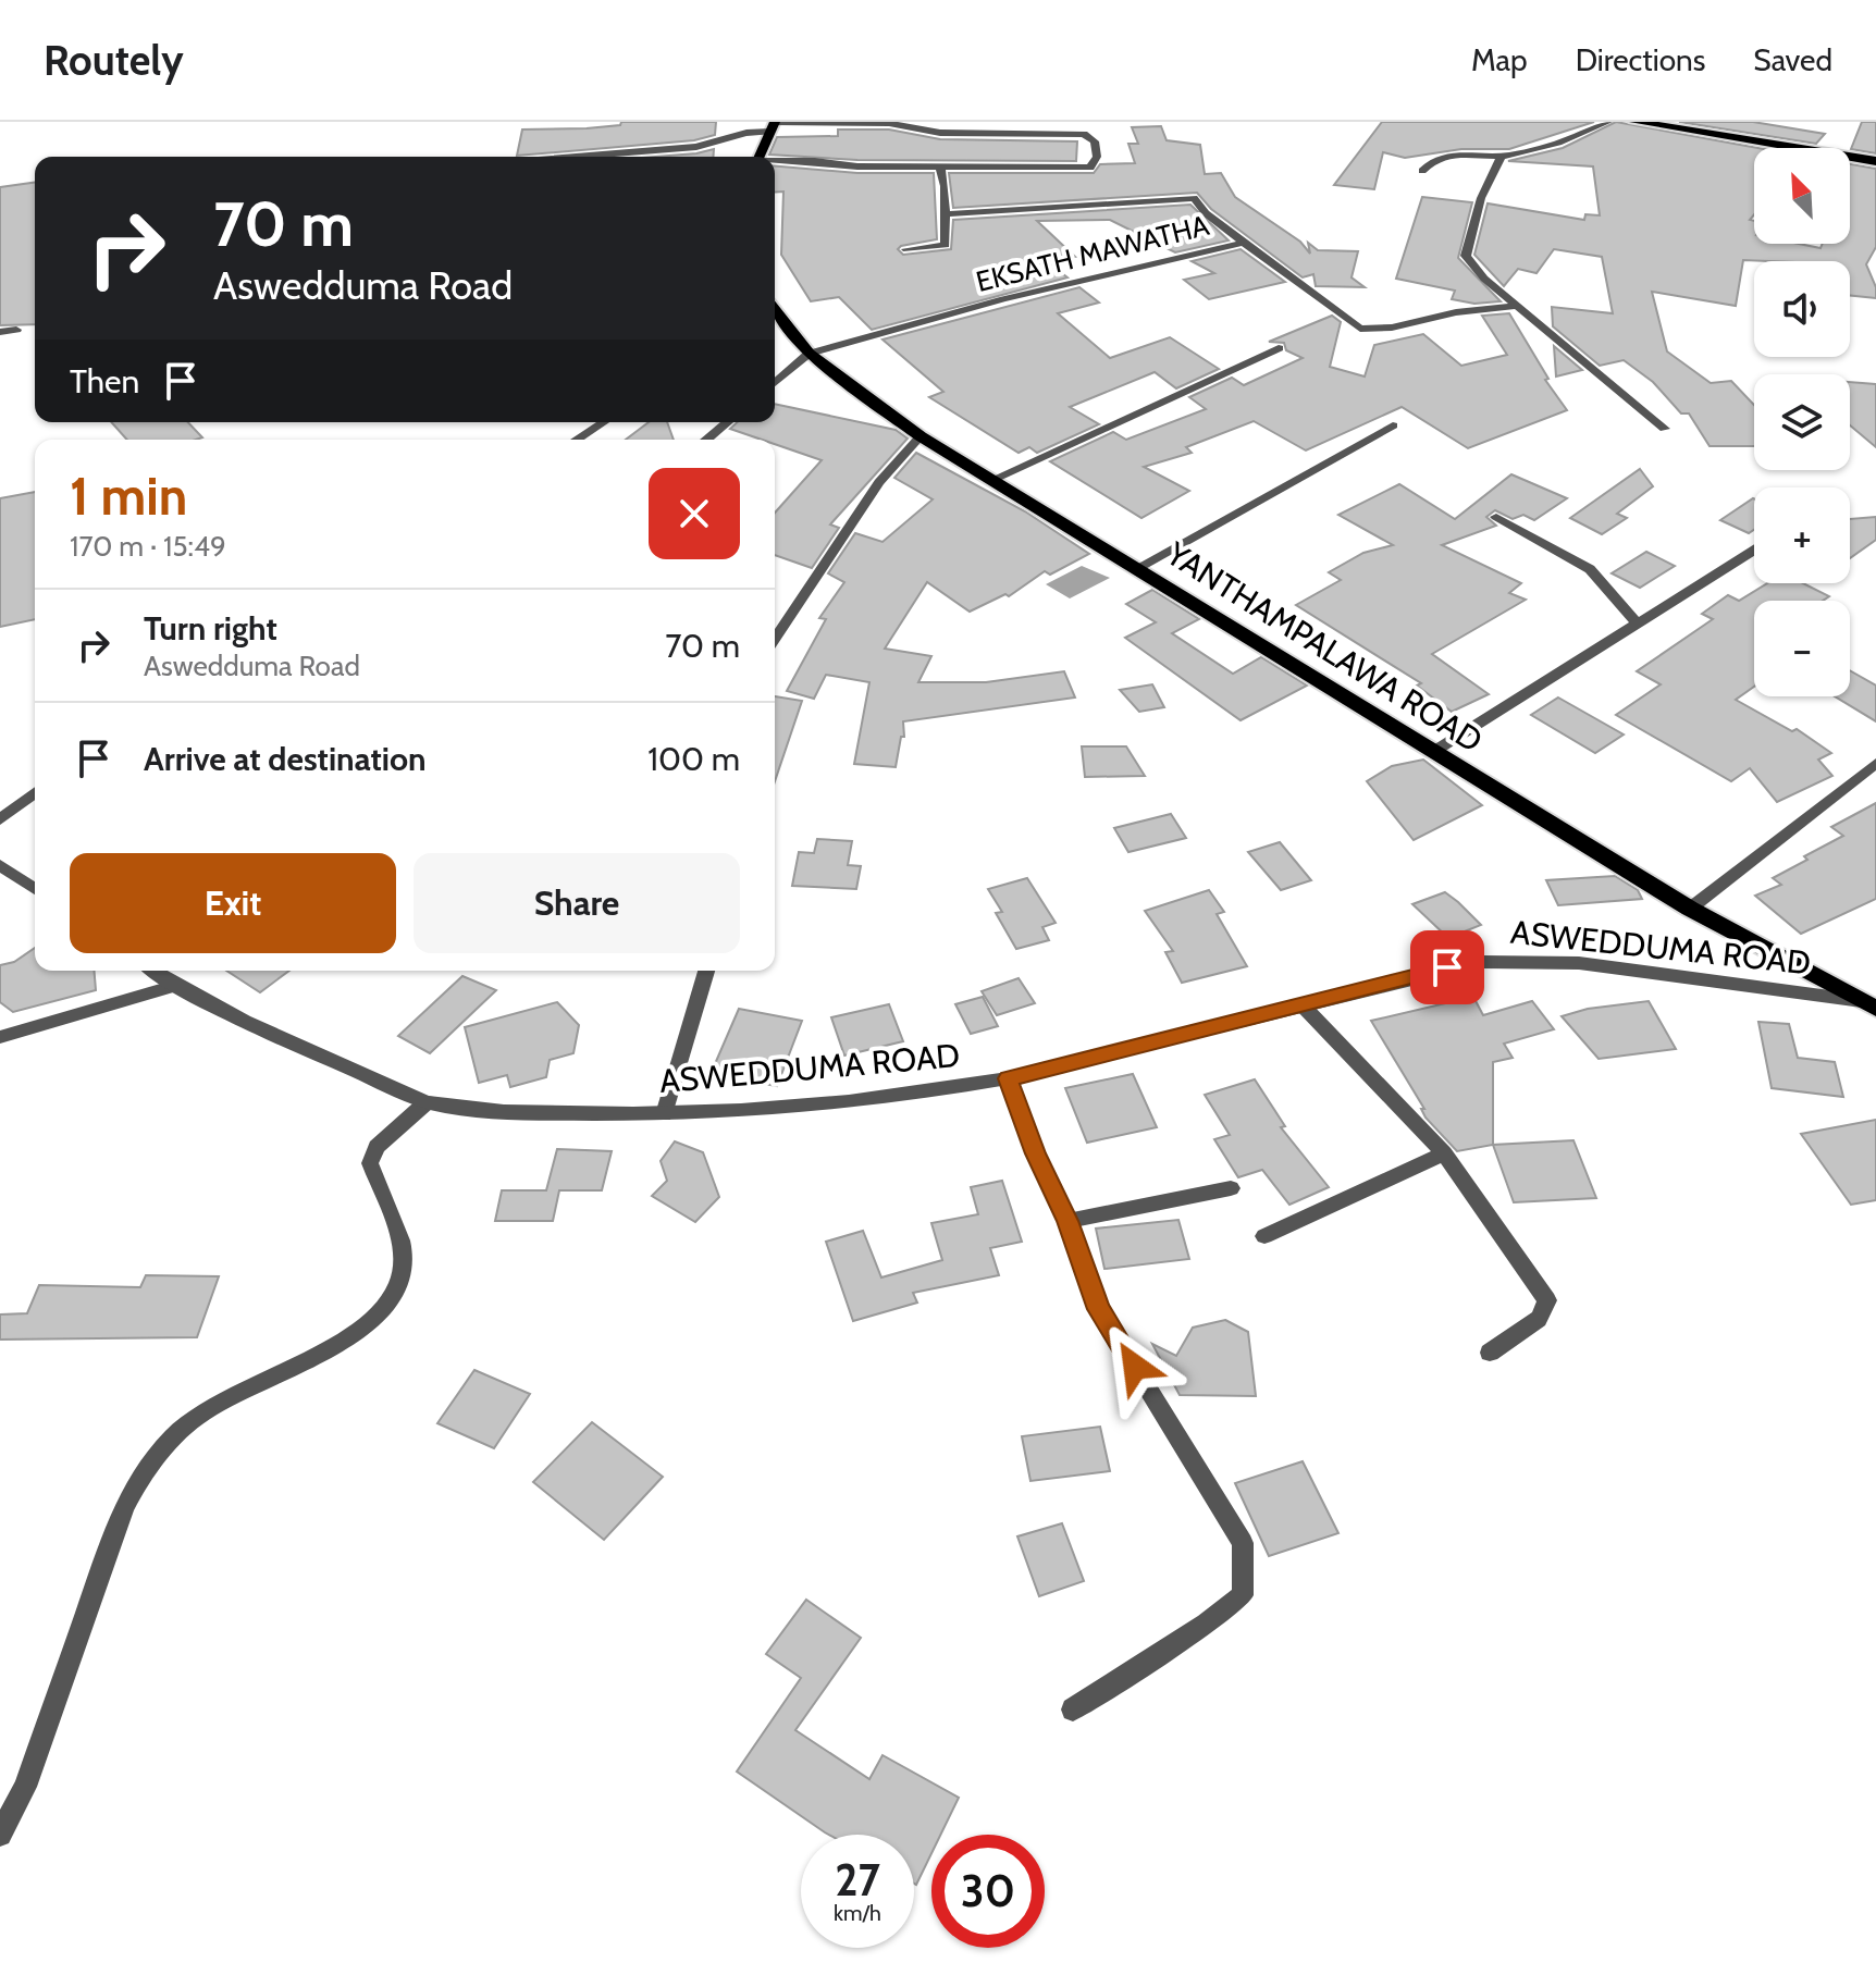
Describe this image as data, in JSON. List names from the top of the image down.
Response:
{
  "streets": {
    "main road": ["YANTHAMPALAWA ROAD"],
    "street": ["EKSATH MAWATHA", "ASWEDDUMA ROAD"]
  },
  "crossings": [
    ["EKSATH MAWATHA", "YANTHAMPALAWA ROAD"],
    ["YANTHAMPALAWA ROAD", "ASWEDDUMA ROAD"]
  ],
  "north": "top left",
  "page": {
    "header": "Routely",
    "nav": ["Map", "Directions", "Saved"],
    "map_buttons": ["+", "−"],
    "turn": ["70 m", "Aswedduma Road"],
    "then": "Then",
    "heading": ["1 min", "170 m · 15:49"],
    "list": [
      {
        "name": "Turn right",
        "note": "Aswedduma Road",
        "value": "70 m"
      },
      {
        "name": "Arrive at destination",
        "value": "100 m"
      }
    ],
    "buttons": ["Exit", "Share"],
    "speed": "27 km/h",
    "limit": "30"
  }
}
